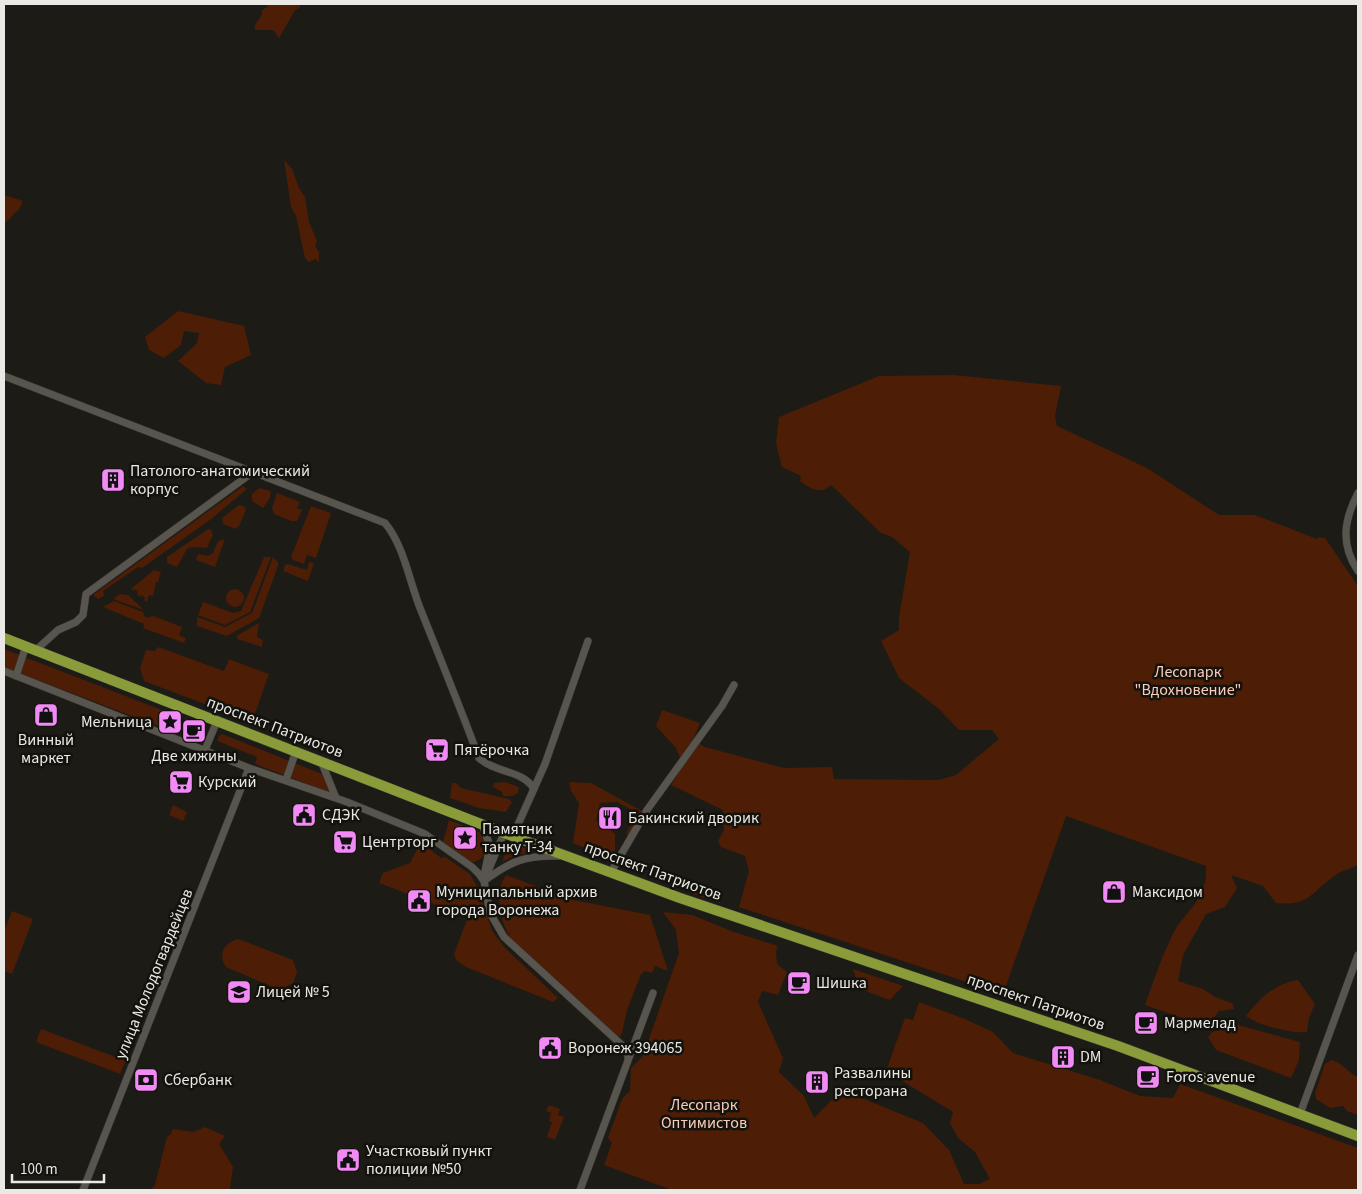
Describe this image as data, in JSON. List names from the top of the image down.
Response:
{
  "streets": {
    "highway": ["проспект Патриотов"],
    "street": ["улица Молодогвардейцев"]
  },
  "parks": ["Лесопарк \"Вдохновение\"", "Лесопарк Оптимистов"],
  "places": {
    "building": ["Патолого-анатомический корпус", "DM", "Развалины ресторана"],
    "shop": ["Винный маркет", "Максидом"],
    "place": ["Мельница", "Памятник танку Т-34"],
    "cafe": [
      "Две хижины",
      "Шишка",
      "Мармелад",
      "Foros avenue"
    ],
    "supermarket": ["Пятёрочка", "Курский", "Центрторг"],
    "public building": [
      "СДЭК",
      "Муниципальный архив города Воронежа",
      "Воронеж 394065",
      "Участковый пункт полиции №50"
    ],
    "restaurant": ["Бакинский дворик"],
    "school or university": ["Лицей № 5"],
    "bank": ["Сбербанк"]
  },
  "scale_bar": "100 m"
}
